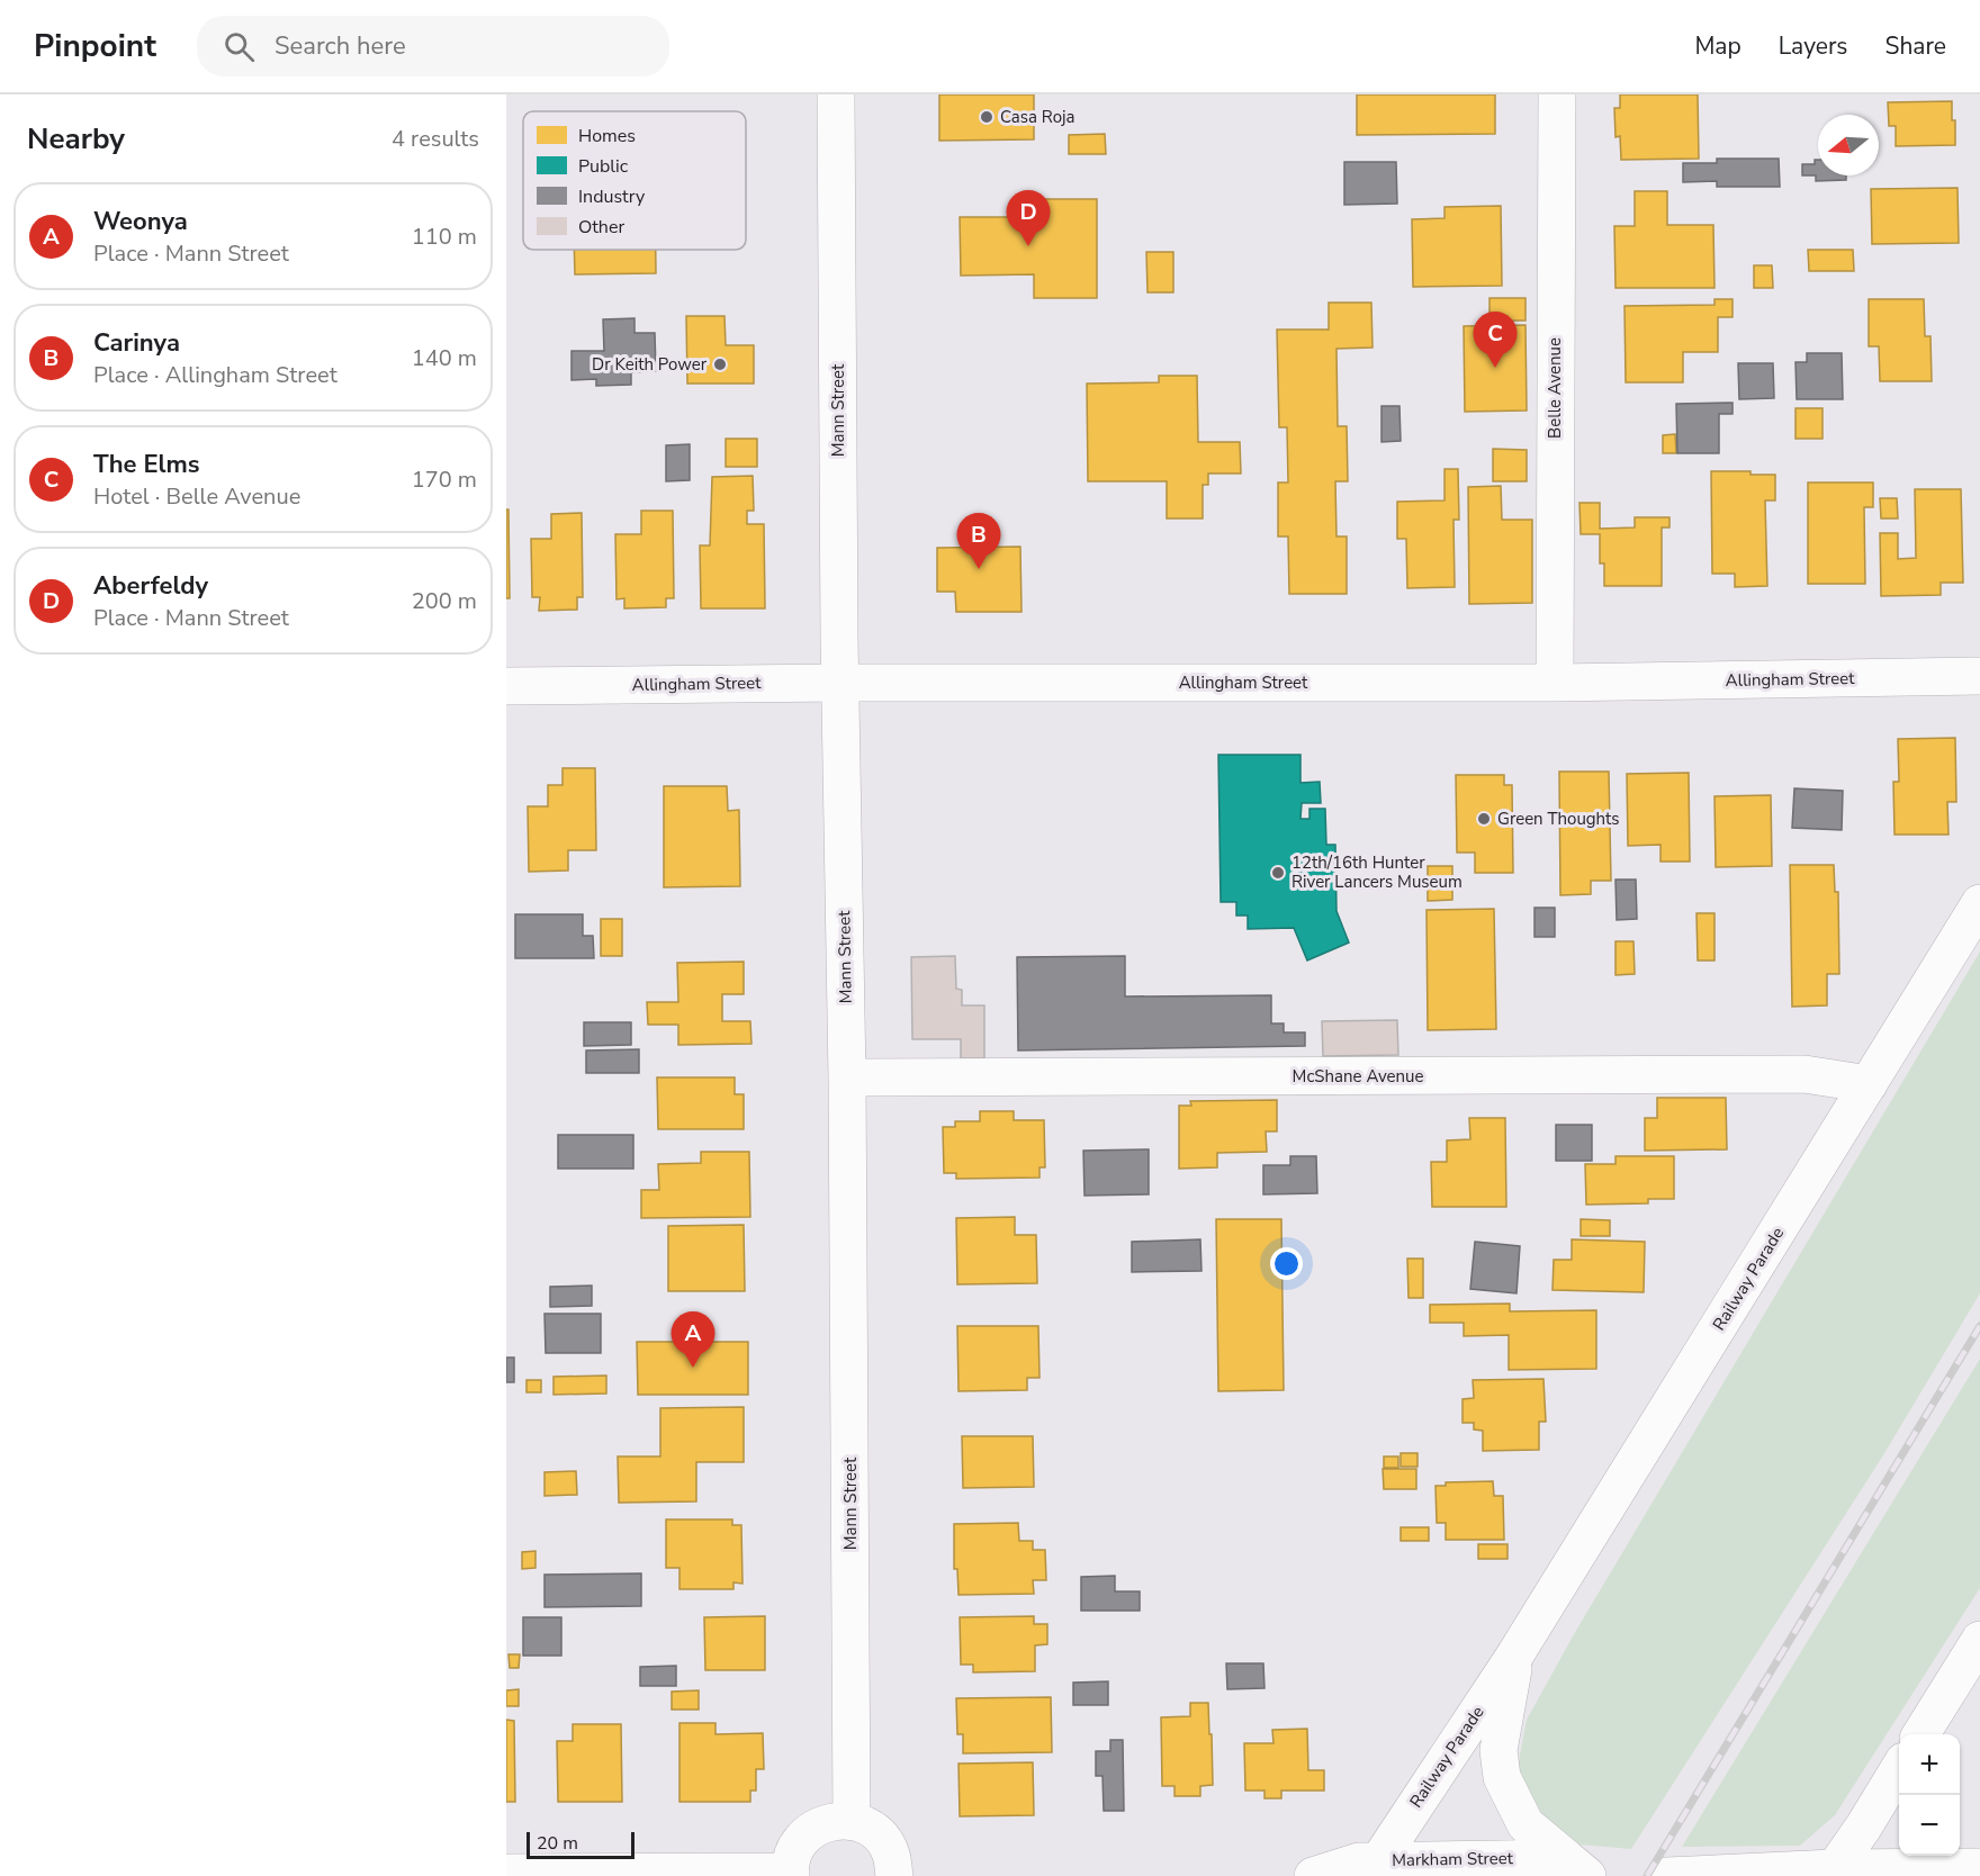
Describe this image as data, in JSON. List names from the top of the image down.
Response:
{
  "streets": {
    "street": [
      "Belle Avenue",
      "Mann Street",
      "Allingham Street",
      "McShane Avenue",
      "Railway Parade",
      "Markham Street"
    ]
  },
  "crossings": [
    ["Belle Avenue", "Allingham Street"],
    ["Mann Street", "Allingham Street"],
    ["Mann Street", "McShane Avenue"],
    ["McShane Avenue", "Railway Parade"],
    ["Railway Parade", "Markham Street"]
  ],
  "places": [
    "Casa Roja",
    "Dr Keith Power",
    "Green Thoughts",
    "12th/16th Hunter River Lancers Museum"
  ],
  "legend": [
    "Homes",
    "Public",
    "Industry",
    "Other"
  ],
  "scale_bar": "20 m",
  "north": "left",
  "page": {
    "header": "Pinpoint",
    "search": "Search here",
    "nav": ["Map", "Layers", "Share"],
    "heading": ["Nearby", "4 results"],
    "list": [
      {
        "mark": "A",
        "name": "Weonya",
        "note": "Place · Mann Street",
        "value": "110 m"
      },
      {
        "mark": "B",
        "name": "Carinya",
        "note": "Place · Allingham Street",
        "value": "140 m"
      },
      {
        "mark": "C",
        "name": "The Elms",
        "note": "Hotel · Belle Avenue",
        "value": "170 m"
      },
      {
        "mark": "D",
        "name": "Aberfeldy",
        "note": "Place · Mann Street",
        "value": "200 m"
      }
    ],
    "pins": [
      "D",
      "C",
      "B",
      "A"
    ],
    "map_buttons": ["+", "−"],
    "scale": "20 m"
  }
}
